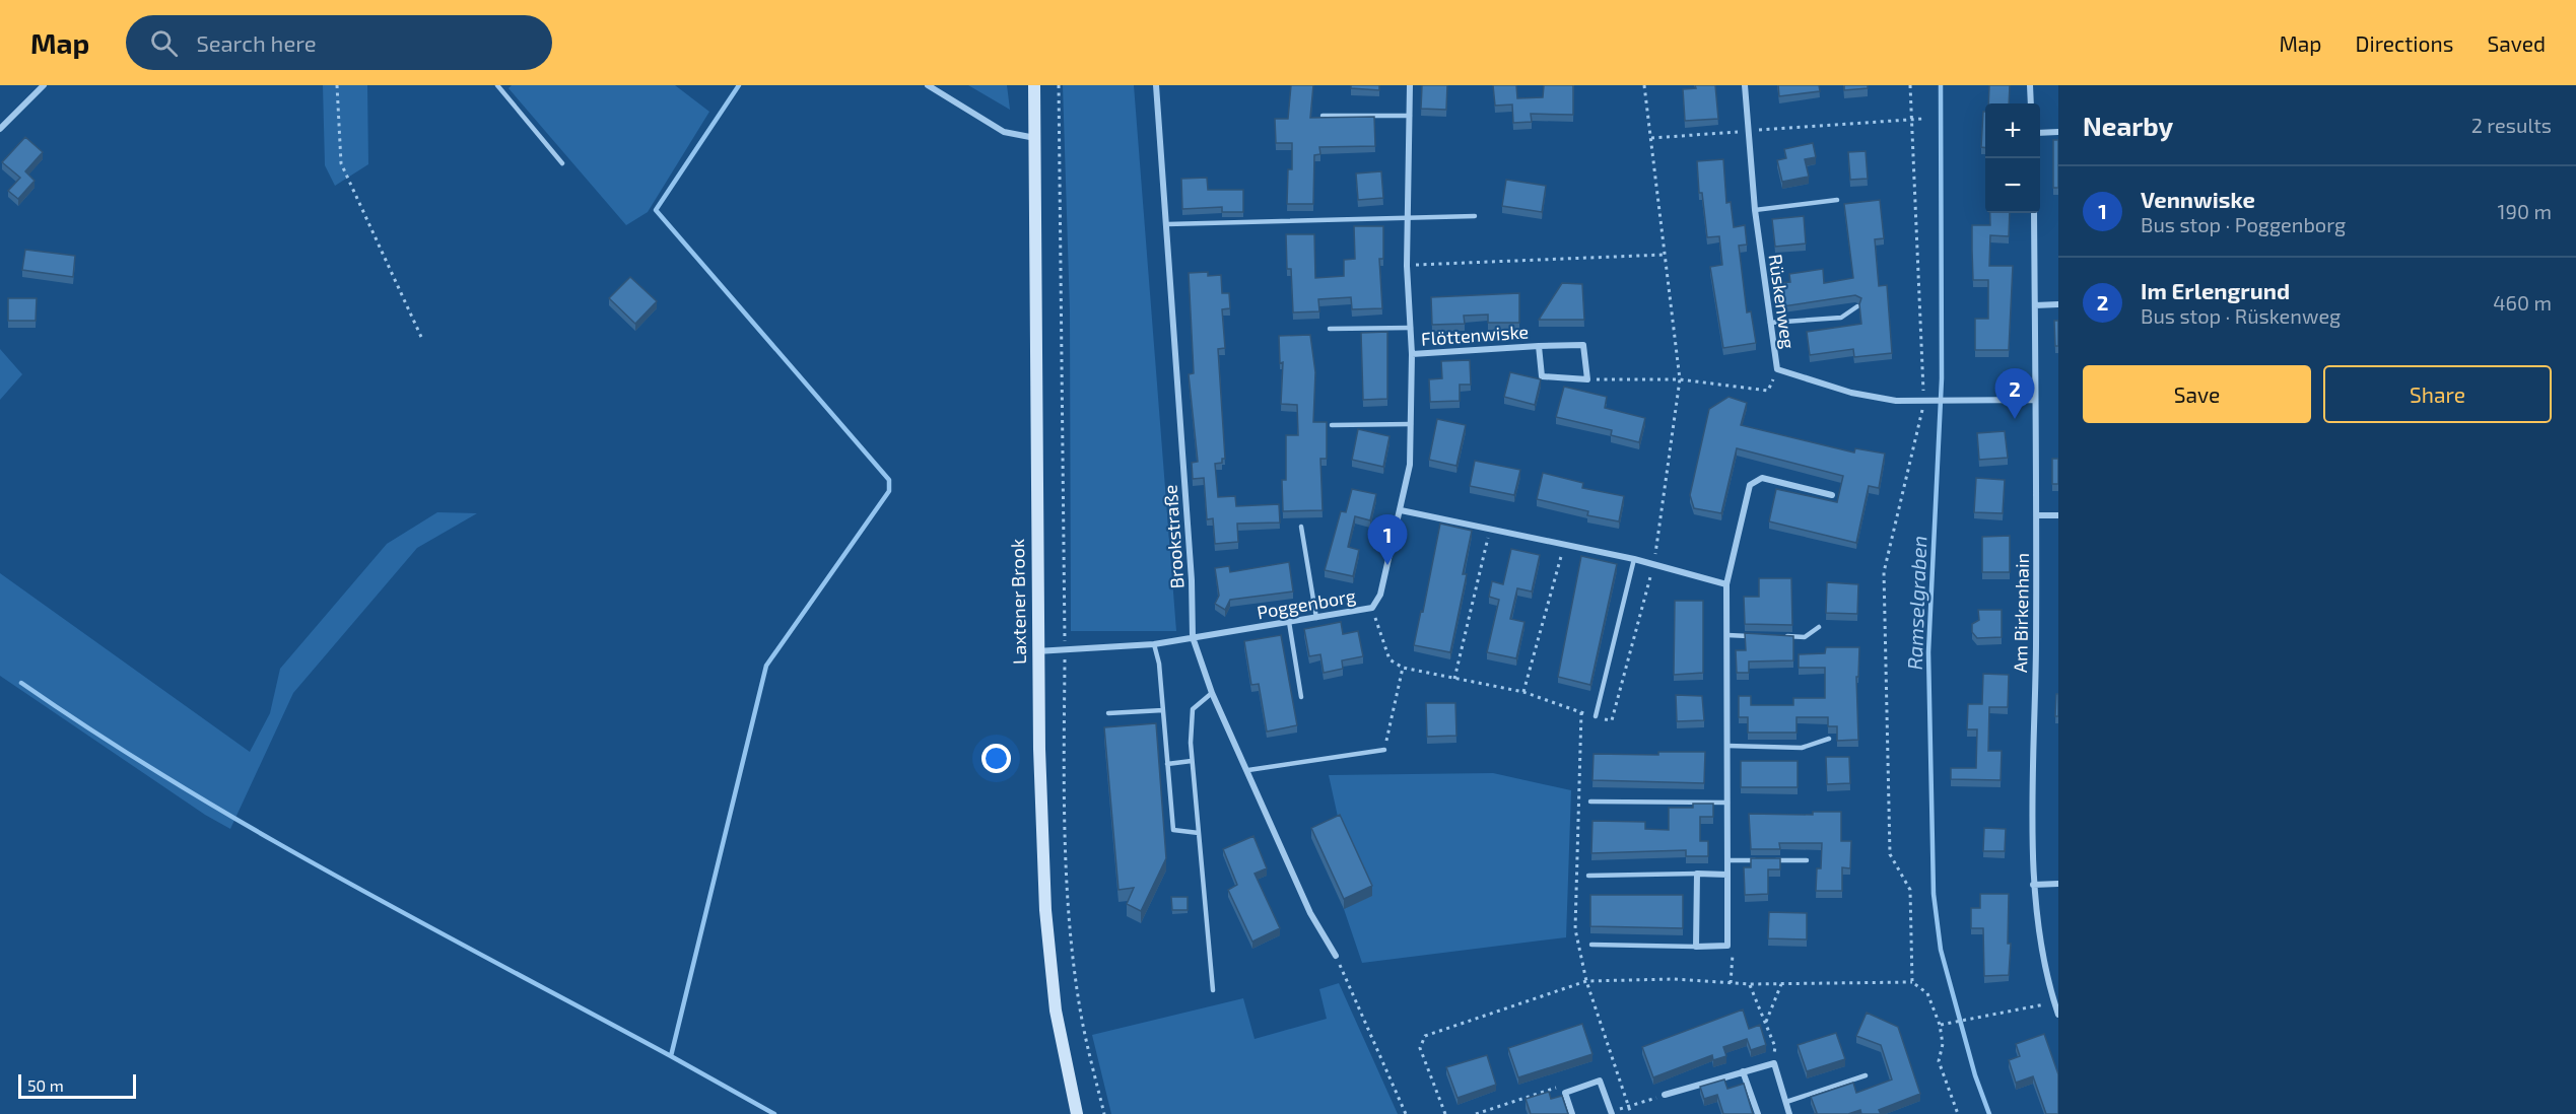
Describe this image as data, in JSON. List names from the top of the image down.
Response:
{
  "streets": {
    "street": [
      "Rüskenweg",
      "Flöttenwiske",
      "Brookstraße",
      "Laxtener Brook",
      "Poggenborg",
      "Am Birkenhain"
    ]
  },
  "crossings": [
    ["Rüskenweg", "Am Birkenhain"],
    ["Flöttenwiske", "Poggenborg"],
    ["Brookstraße", "Poggenborg"],
    ["Laxtener Brook", "Poggenborg"]
  ],
  "water": ["Ramselgraben"],
  "scale_bar": "50 m",
  "page": {
    "header": "Map",
    "search": "Search here",
    "nav": ["Map", "Directions", "Saved"],
    "heading": ["Nearby", "2 results"],
    "map_buttons": ["+", "−"],
    "list": [
      {
        "mark": "1",
        "name": "Vennwiske",
        "note": "Bus stop · Poggenborg",
        "value": "190 m"
      },
      {
        "mark": "2",
        "name": "Im Erlengrund",
        "note": "Bus stop · Rüskenweg",
        "value": "460 m"
      }
    ],
    "buttons": ["Save", "Share"],
    "pins": ["2", "1"],
    "scale": "50 m"
  }
}
